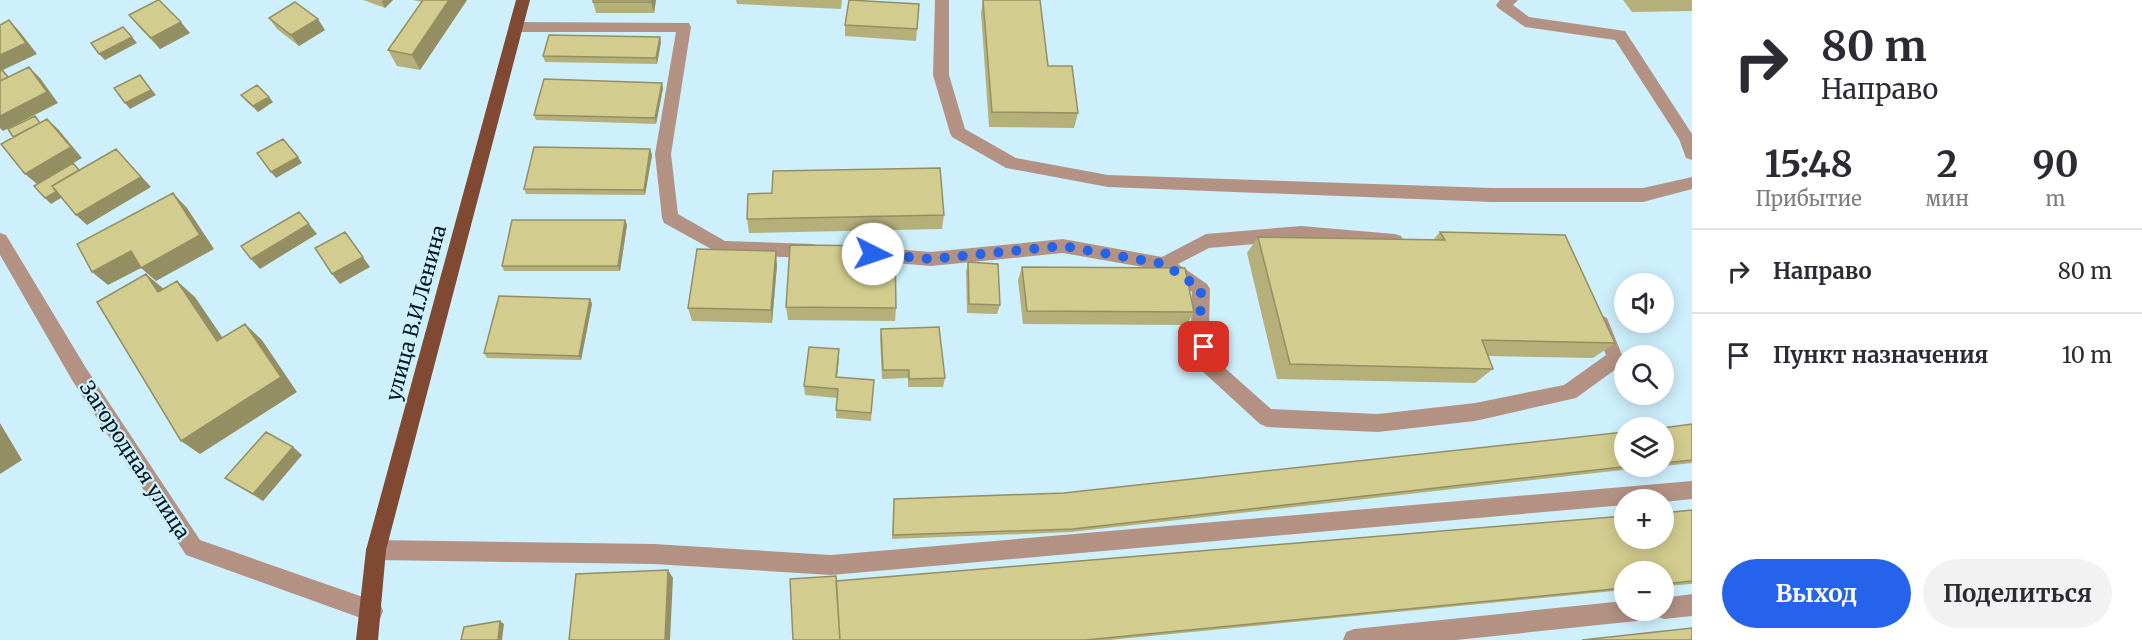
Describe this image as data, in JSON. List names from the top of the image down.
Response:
{
  "streets": {
    "main road": ["улица В.И.Ленина"],
    "street": ["Загородная улица"]
  },
  "crossings": [
    ["улица В.И.Ленина", "Загородная улица"]
  ],
  "page": {
    "turn": ["80 m", "Направо"],
    "eta": [
      "15:48",
      "Прибытие",
      "2",
      "мин",
      "90",
      "m"
    ],
    "list": [
      {
        "name": "Направо",
        "value": "80 m"
      },
      {
        "name": "Пункт назначения",
        "value": "10 m"
      }
    ],
    "map_buttons": ["+", "−"],
    "buttons": ["Выход", "Поделиться"]
  }
}
